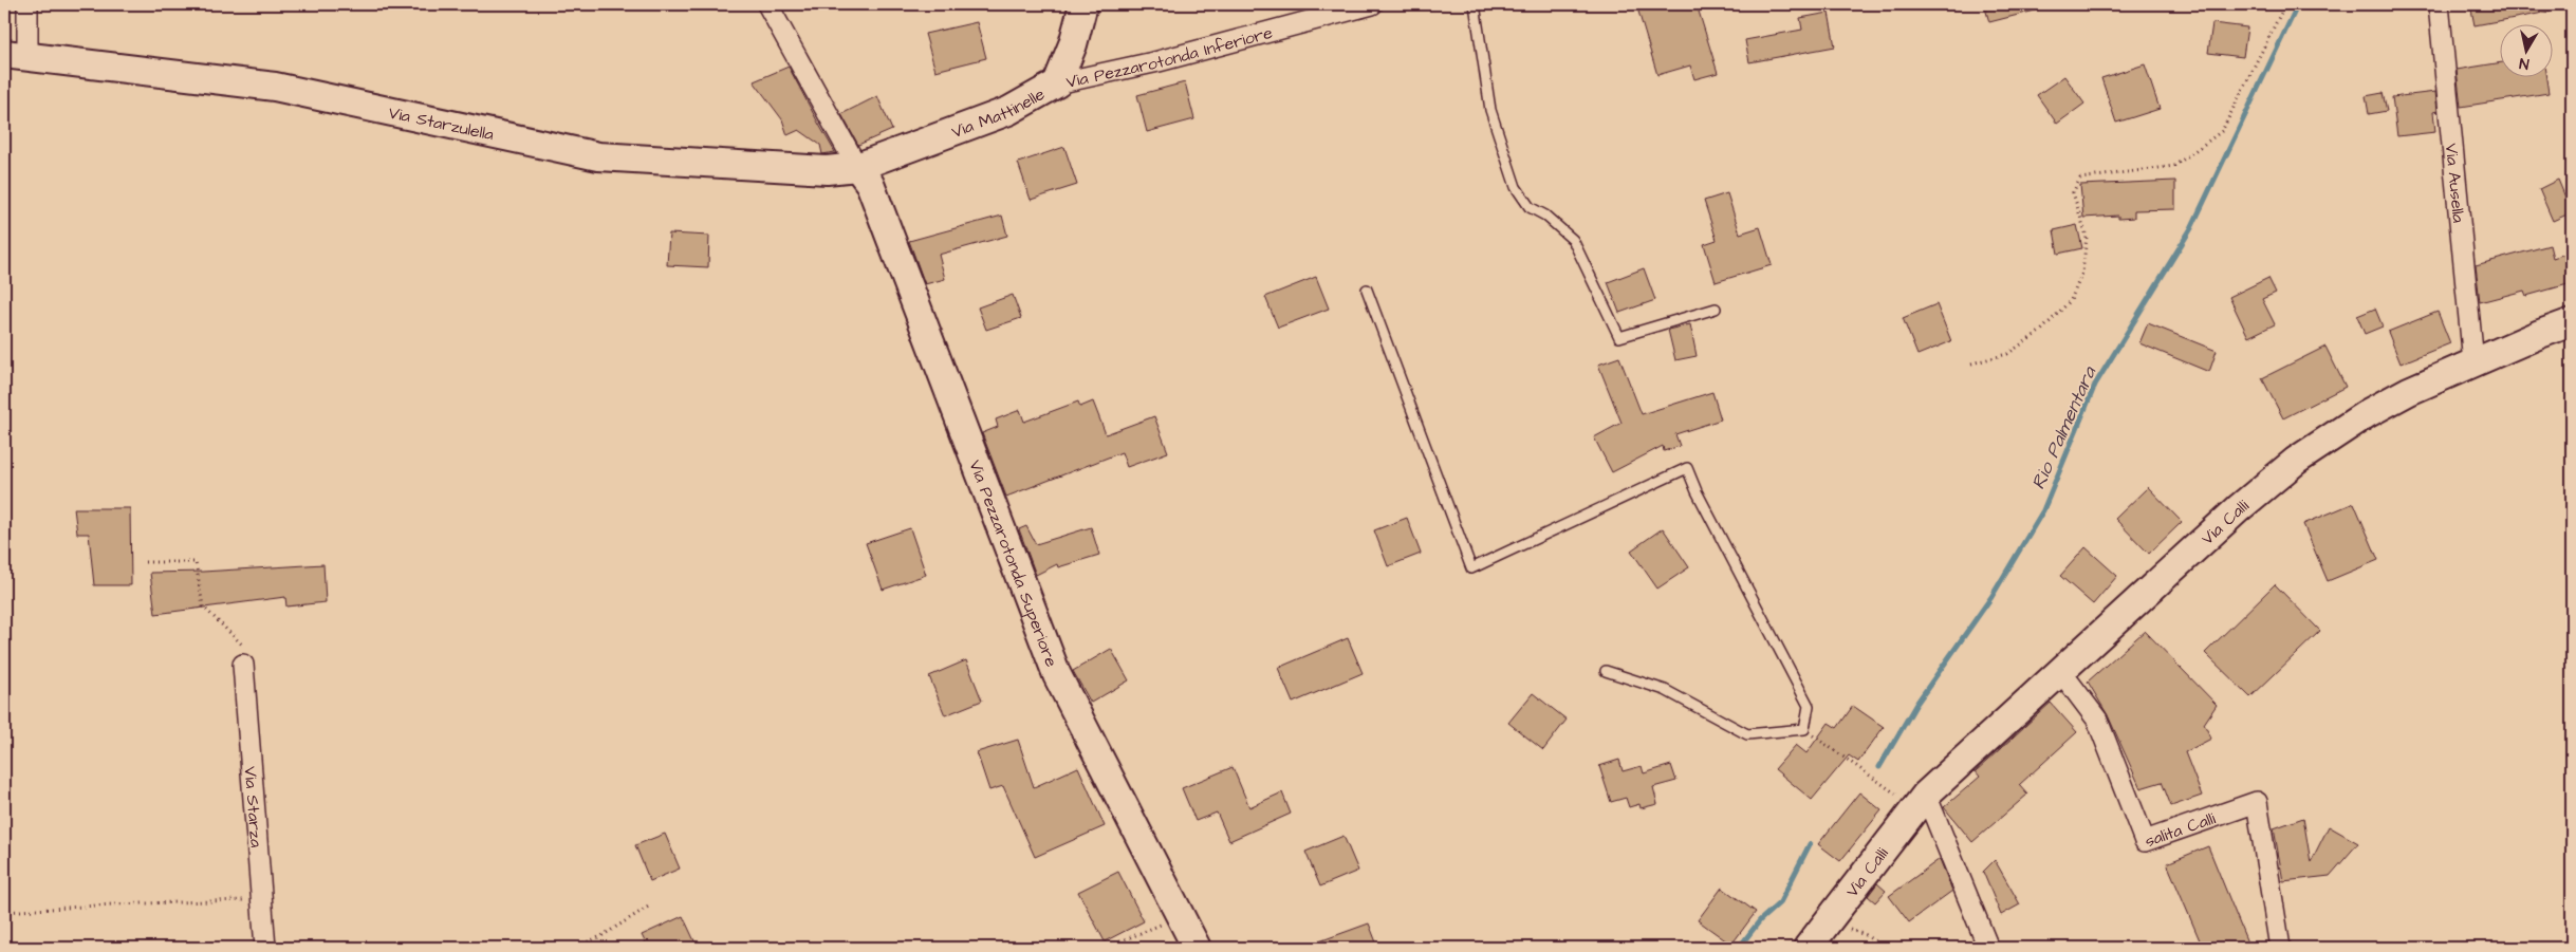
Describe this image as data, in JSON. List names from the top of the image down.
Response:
{
  "streets": {
    "street": [
      "Via Pezzarotonda Inferiore",
      "Via Mattinelle",
      "Via Starzulella",
      "Via Ausella",
      "Via Calli",
      "Via Pezzarotonda Superiore",
      "Via Starza",
      "salita Calli"
    ]
  },
  "crossings": [
    ["Via Pezzarotonda Inferiore", "Via Mattinelle"],
    ["Via Mattinelle", "Via Starzulella"],
    ["Via Mattinelle", "Via Pezzarotonda Superiore"],
    ["Via Starzulella", "Via Pezzarotonda Superiore"],
    ["Via Ausella", "Via Calli"],
    ["Via Calli", "salita Calli"]
  ],
  "water": ["Rio Palmentara"],
  "north": "bottom"
}
